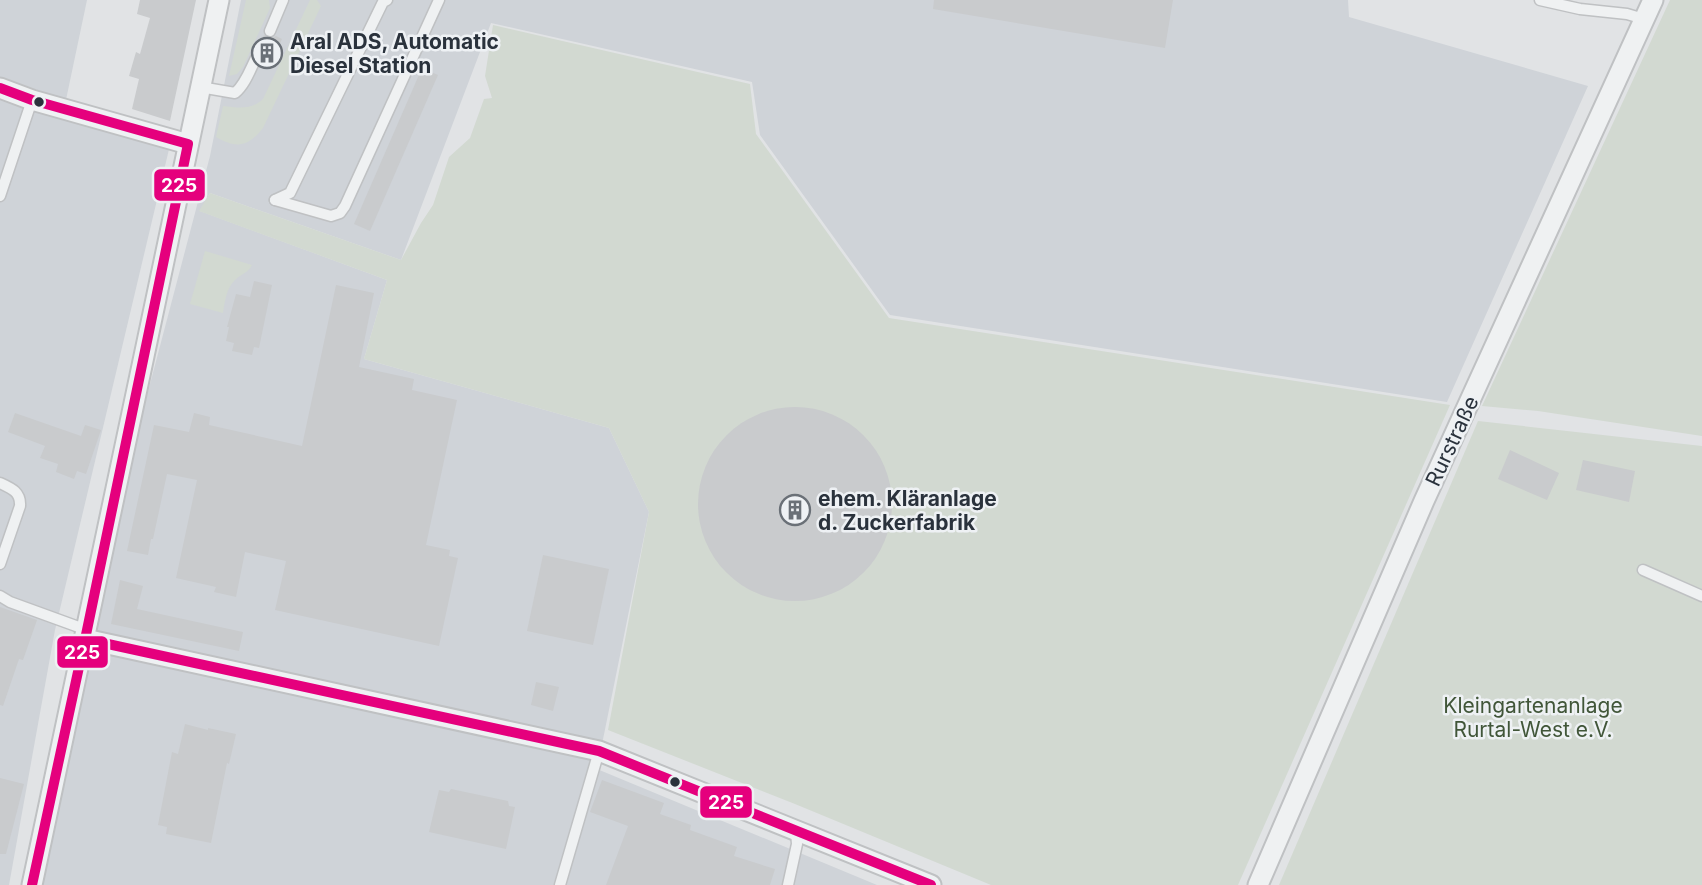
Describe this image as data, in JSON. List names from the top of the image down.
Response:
{
  "streets": {
    "street": ["Rurstraße"]
  },
  "parks": ["Kleingartenanlage Rurtal-West e.V."],
  "places": {
    "building": ["Aral ADS, Automatic Diesel Station", "ehem. Kläranlage d. Zuckerfabrik"]
  },
  "lines": ["transit line 225"]
}
